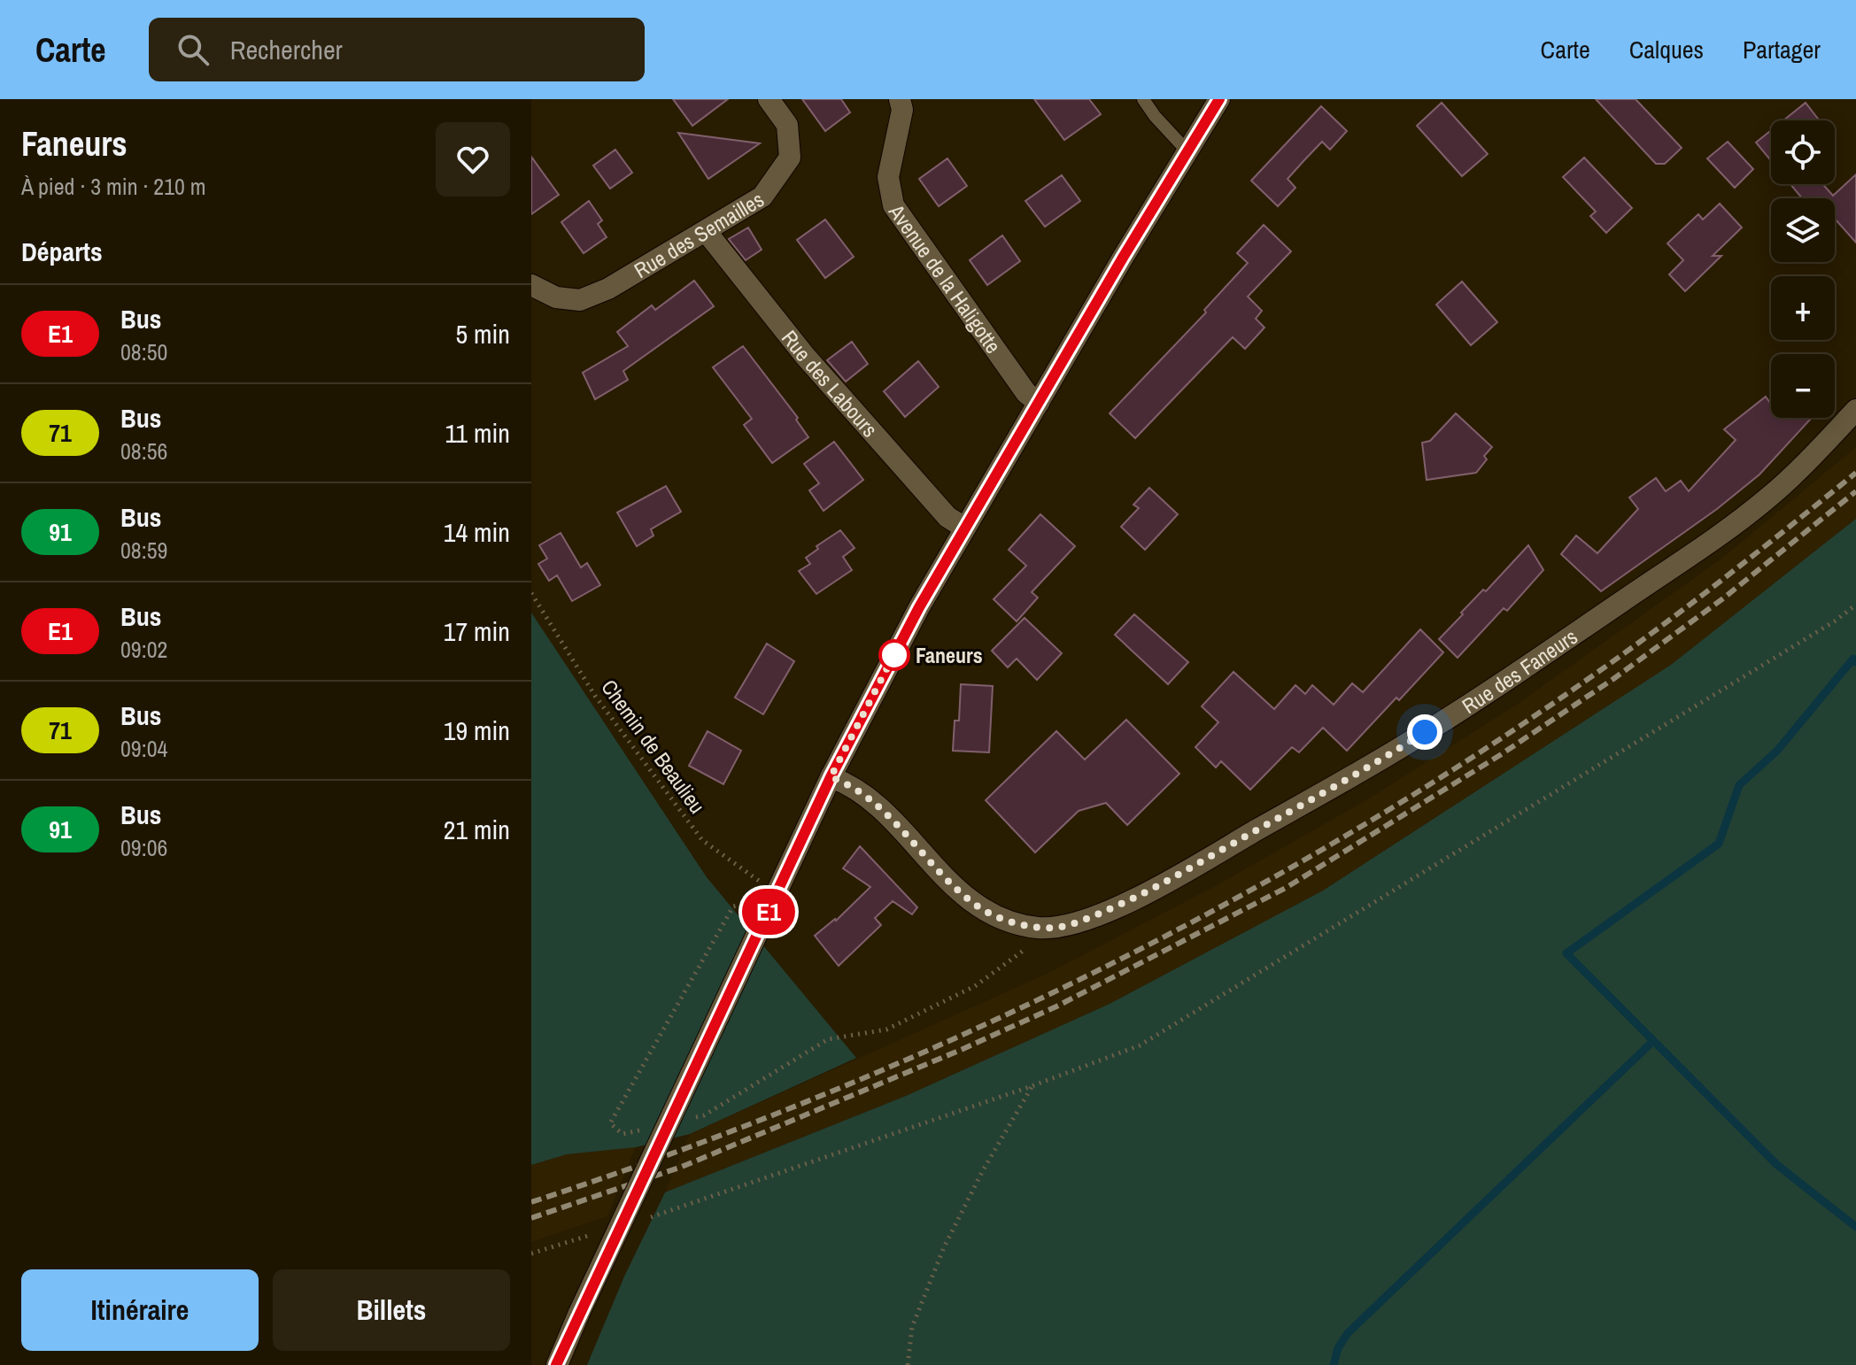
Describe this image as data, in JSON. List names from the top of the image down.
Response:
{
  "streets": {
    "street": [
      "Rue des Semailles",
      "Avenue de la Haligotte",
      "Rue des Labours",
      "Rue des Faneurs"
    ],
    "path": ["Chemin de Beaulieu"]
  },
  "crossings": [
    ["Rue des Semailles", "Rue des Labours"]
  ],
  "places": ["Faneurs"],
  "lines": ["bus line E1"],
  "page": {
    "header": "Carte",
    "search": "Rechercher",
    "nav": ["Carte", "Calques", "Partager"],
    "heading": [
      ["Faneurs", "À pied · 3 min · 210 m"],
      "Départs"
    ],
    "on_map": "E1",
    "map_buttons": ["+", "−"],
    "list": [
      {
        "mark": "E1",
        "name": "Bus",
        "note": "08:50",
        "value": "5 min"
      },
      {
        "mark": "71",
        "name": "Bus",
        "note": "08:56",
        "value": "11 min"
      },
      {
        "mark": "91",
        "name": "Bus",
        "note": "08:59",
        "value": "14 min"
      },
      {
        "mark": "E1",
        "name": "Bus",
        "note": "09:02",
        "value": "17 min"
      },
      {
        "mark": "71",
        "name": "Bus",
        "note": "09:04",
        "value": "19 min"
      },
      {
        "mark": "91",
        "name": "Bus",
        "note": "09:06",
        "value": "21 min"
      }
    ],
    "buttons": ["Itinéraire", "Billets"]
  }
}
